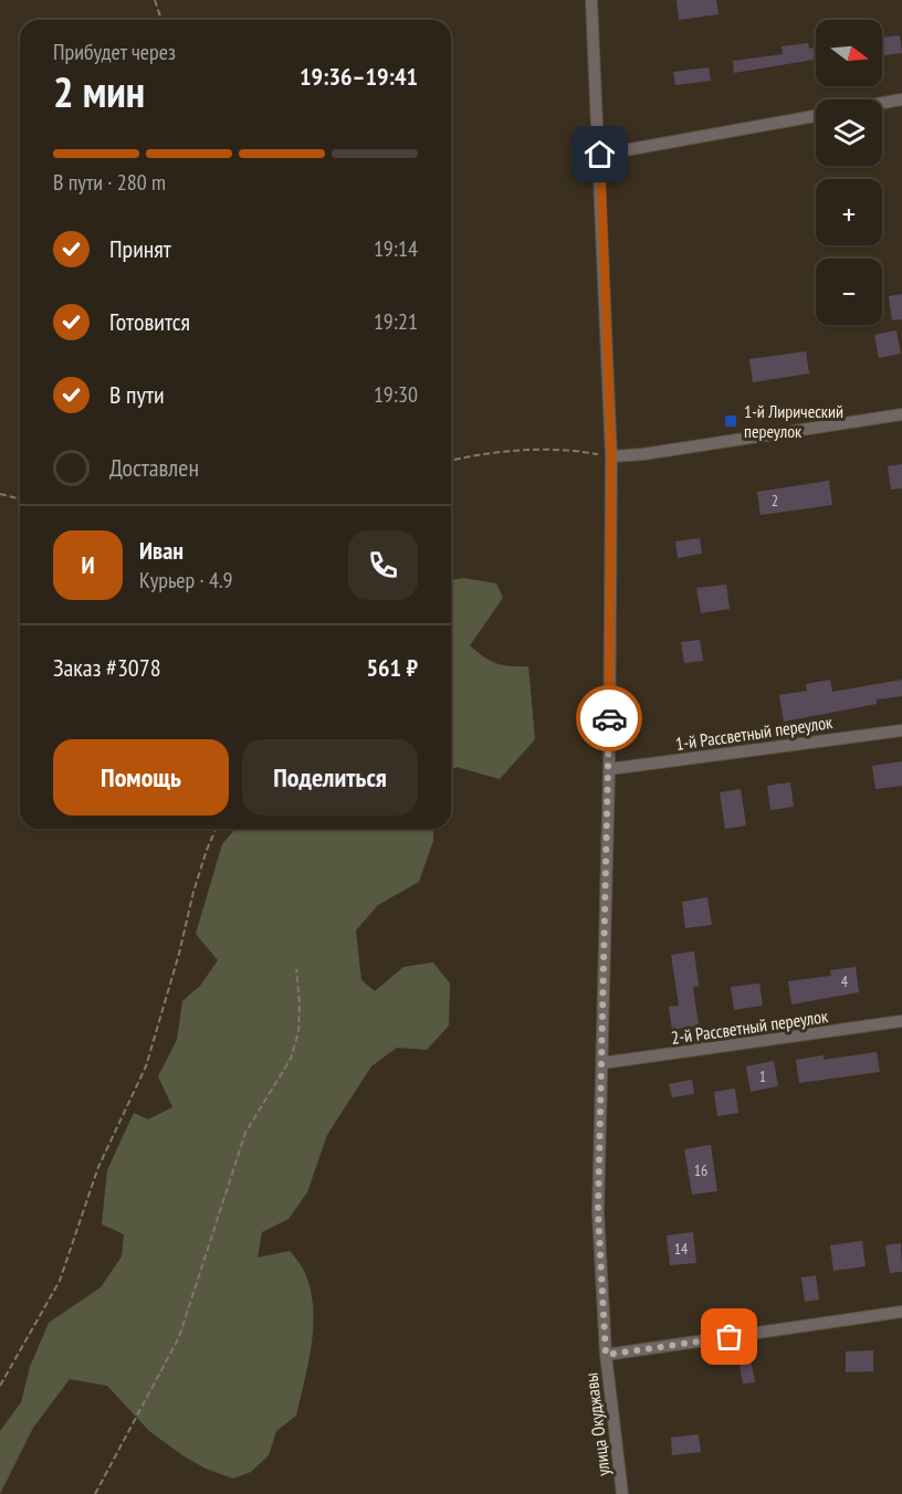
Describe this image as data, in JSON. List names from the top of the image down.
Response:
{
  "streets": {
    "street": ["1-й Рассветный переулок", "2-й Рассветный переулок", "улица Окуджавы"]
  },
  "crossings": [
    ["1-й Рассветный переулок", "улица Окуджавы"],
    ["2-й Рассветный переулок", "улица Окуджавы"]
  ],
  "places": {
    "transit": ["1-й Лирический переулок"]
  },
  "house_numbers": [
    "2",
    "4",
    "1",
    "16",
    "14"
  ],
  "north": "right",
  "page": {
    "map_buttons": ["+", "−"],
    "heading": ["2 мин", "Прибудет через", "19:36–19:41"],
    "panel": [
      "Иван",
      "Курьер · 4.9",
      "Заказ #3078",
      "561 ₽"
    ],
    "bar": "В пути · 280 m",
    "list": [
      ["Принят", "19:14"],
      ["Готовится", "19:21"],
      ["В пути", "19:30"],
      "Доставлен"
    ],
    "round": "И",
    "buttons": ["Помощь", "Поделиться"]
  }
}
